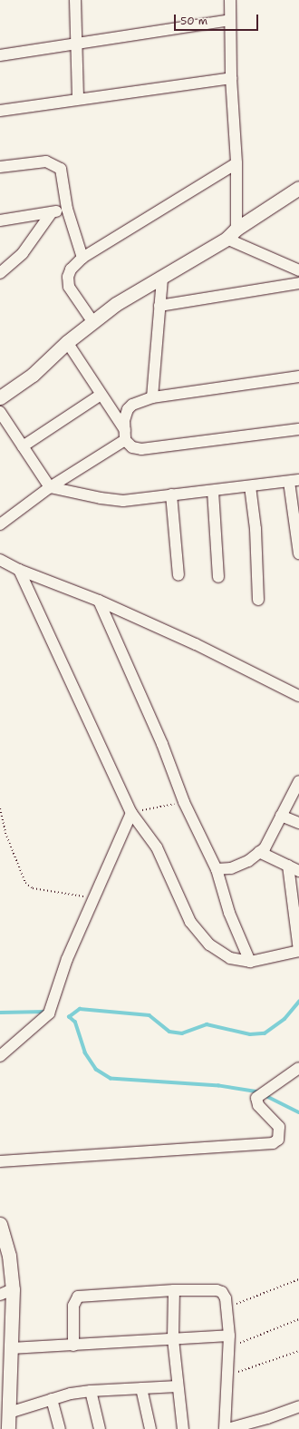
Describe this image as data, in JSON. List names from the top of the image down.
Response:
{
  "scale_bar": "50 m"
}
